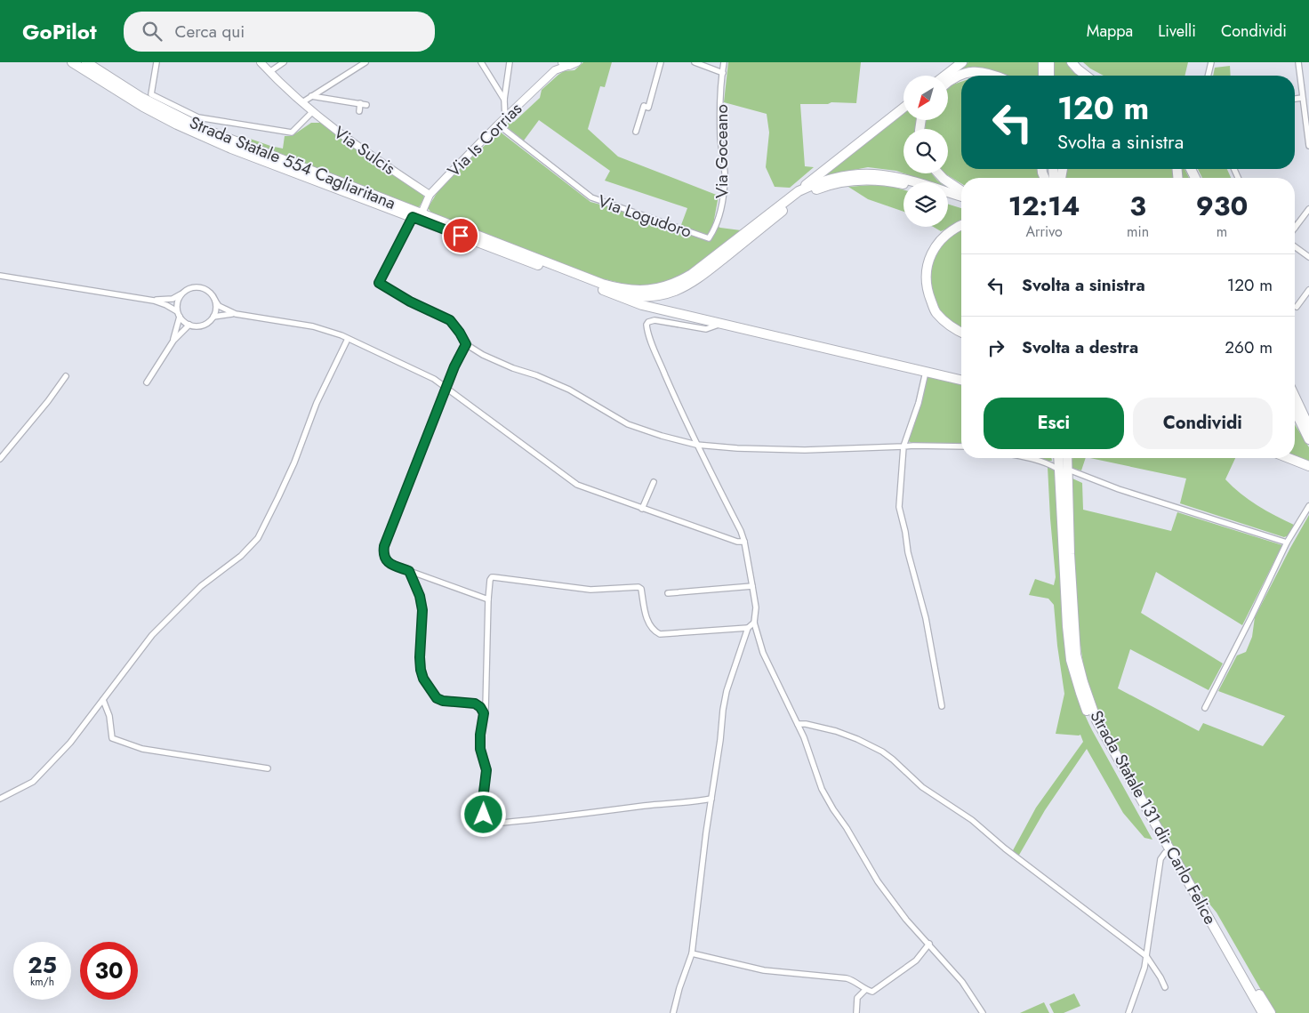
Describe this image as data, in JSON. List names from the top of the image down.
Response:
{
  "streets": {
    "highway": ["Strada Statale 554 Cagliaritana", "Strada Statale 131 dir Carlo Felice"],
    "street": [
      "Via Is Corrias",
      "Via Sulcis",
      "Via Goceano",
      "Via Logudoro"
    ]
  },
  "crossings": [
    ["Via Is Corrias", "Via Sulcis"],
    ["Via Is Corrias", "Strada Statale 554 Cagliaritana"],
    ["Via Is Corrias", "Via Logudoro"],
    ["Via Goceano", "Via Logudoro"]
  ],
  "north": "bottom left",
  "page": {
    "header": "GoPilot",
    "search": "Cerca qui",
    "nav": ["Mappa", "Livelli", "Condividi"],
    "turn": ["120 m", "Svolta a sinistra"],
    "eta": [
      "12:14",
      "Arrivo",
      "3",
      "min",
      "930",
      "m"
    ],
    "list": [
      {
        "name": "Svolta a sinistra",
        "value": "120 m"
      },
      {
        "name": "Svolta a destra",
        "value": "260 m"
      }
    ],
    "buttons": ["Esci", "Condividi"],
    "speed": "25 km/h",
    "limit": "30"
  }
}
